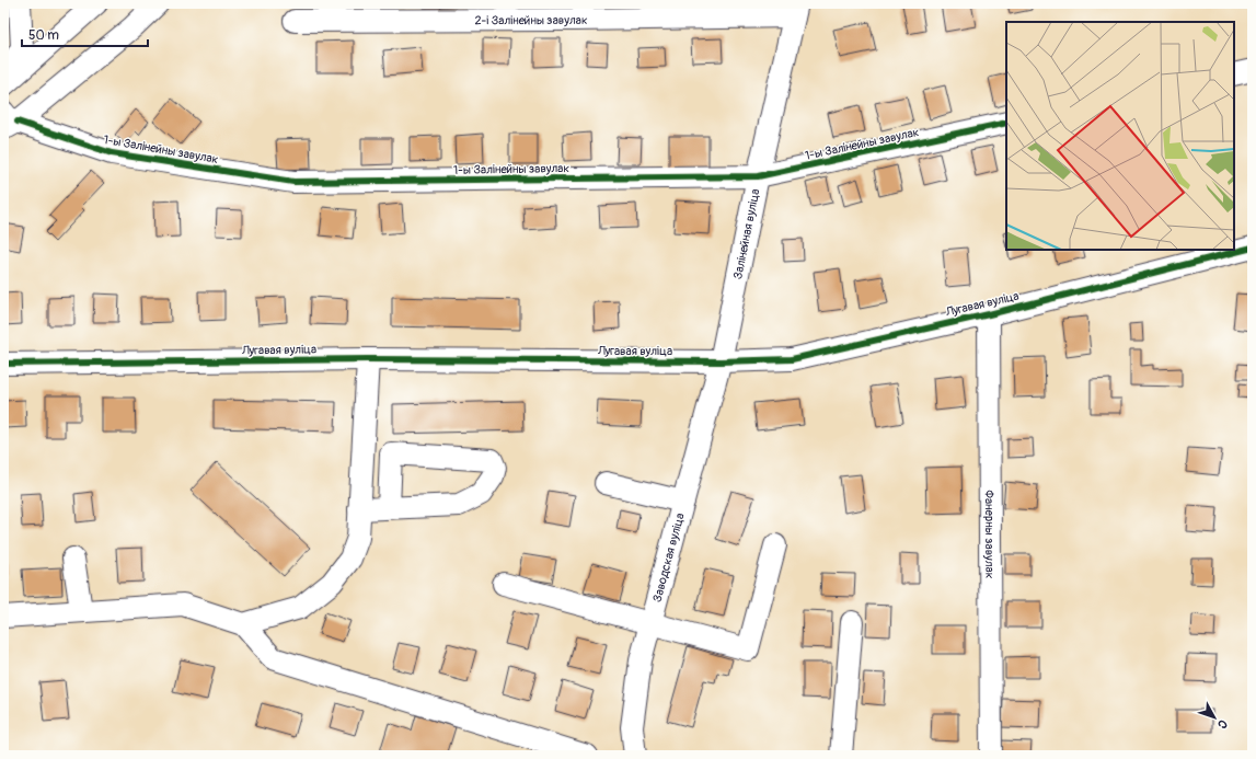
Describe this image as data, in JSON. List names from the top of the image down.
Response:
{
  "streets": {
    "street": [
      "2-і Залінейны завулак",
      "1-ы Залінейны завулак",
      "Залінейная вуліца",
      "Лугавая вуліца",
      "Фанерны завулак",
      "Заводская вуліца"
    ]
  },
  "crossings": [
    ["2-і Залінейны завулак", "Залінейная вуліца"],
    ["1-ы Залінейны завулак", "Залінейная вуліца"],
    ["Залінейная вуліца", "Лугавая вуліца"],
    ["Залінейная вуліца", "Заводская вуліца"],
    ["Лугавая вуліца", "Фанерны завулак"],
    ["Лугавая вуліца", "Заводская вуліца"]
  ],
  "scale_bar": "50 m",
  "north": "bottom right"
}
